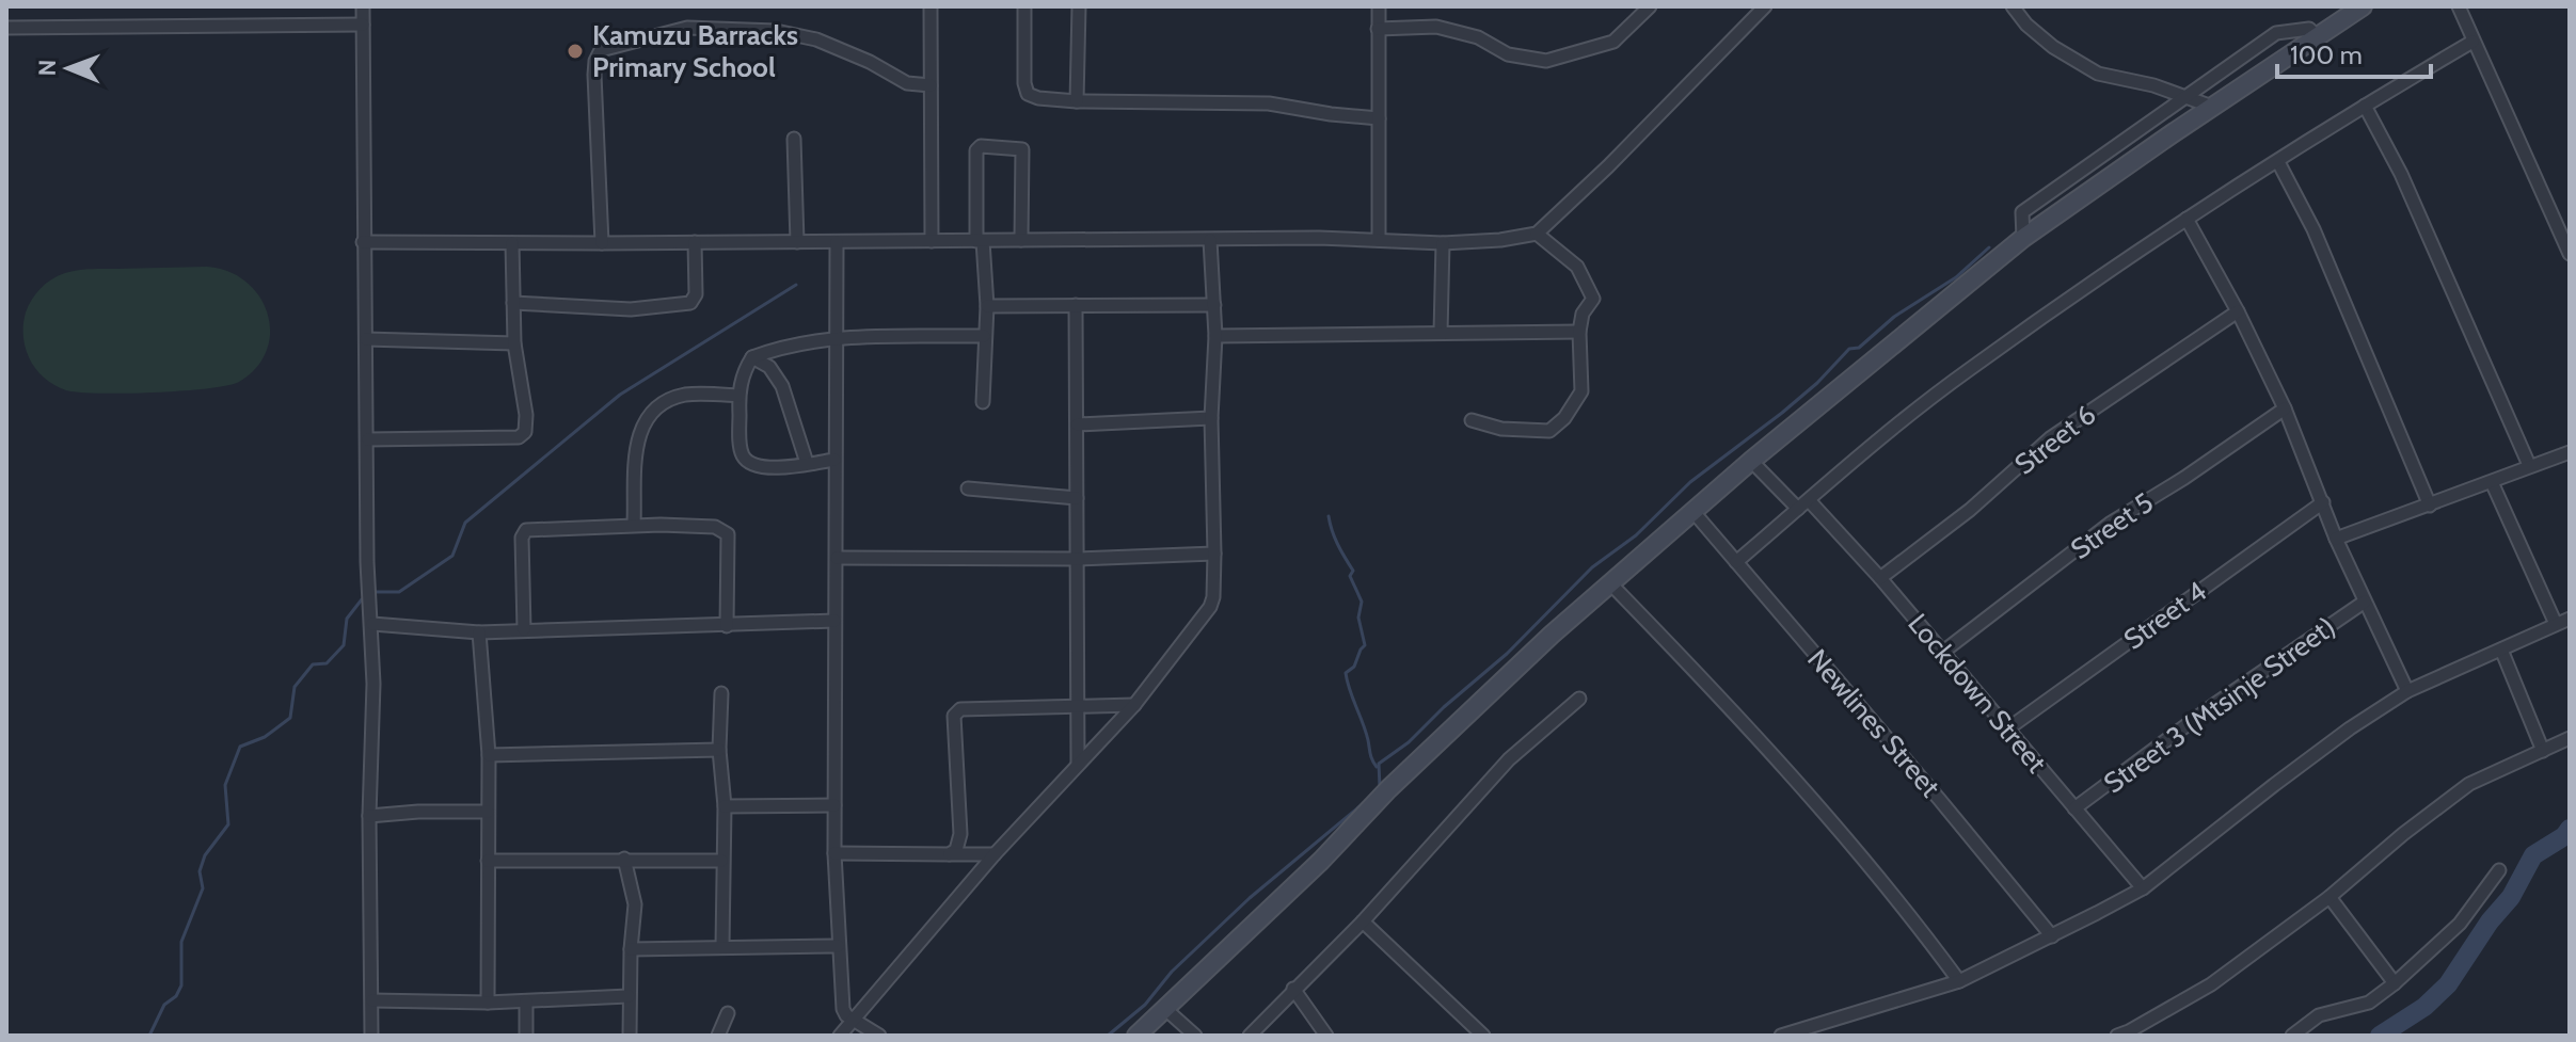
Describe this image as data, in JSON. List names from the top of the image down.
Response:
{
  "streets": {
    "street": [
      "Street 6",
      "Street 5",
      "Street 4",
      "Lockdown Street",
      "Street 3 (Mtsinje Street)",
      "Newlines Street"
    ]
  },
  "crossings": [
    ["Street 6", "Lockdown Street"],
    ["Street 5", "Lockdown Street"],
    ["Street 4", "Lockdown Street"],
    ["Lockdown Street", "Street 3 (Mtsinje Street)"]
  ],
  "places": ["Kamuzu Barracks Primary School"],
  "scale_bar": "100 m",
  "north": "left"
}
